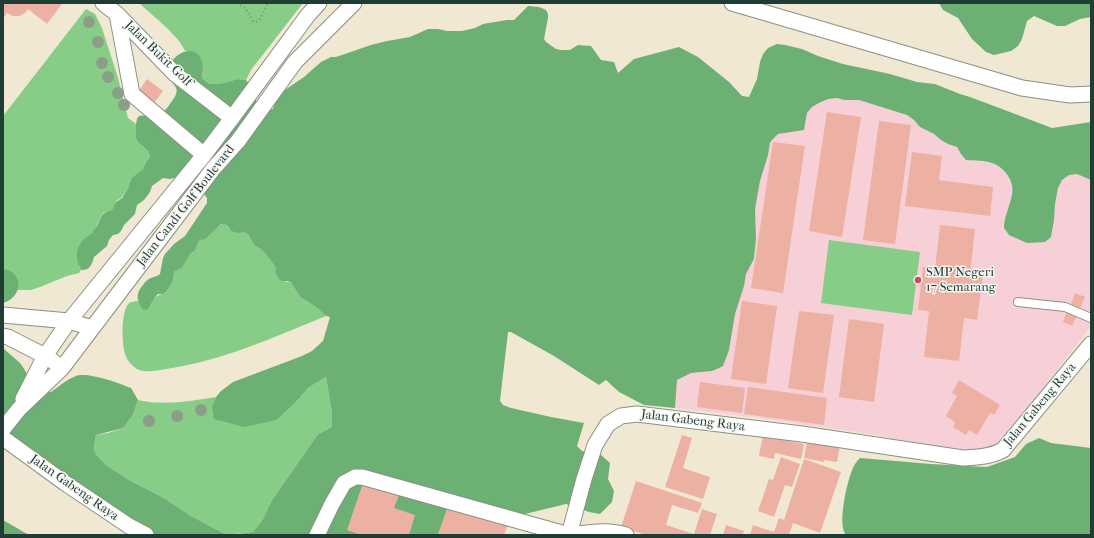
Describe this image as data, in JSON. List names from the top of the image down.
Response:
{
  "streets": {
    "street": ["Jalan Bukit Golf", "Jalan Candi Golf Boulevard", "Jalan Gabeng Raya"]
  },
  "crossings": [
    ["Jalan Bukit Golf", "Jalan Candi Golf Boulevard"]
  ],
  "places": ["SMP Negeri 17 Semarang"]
}
